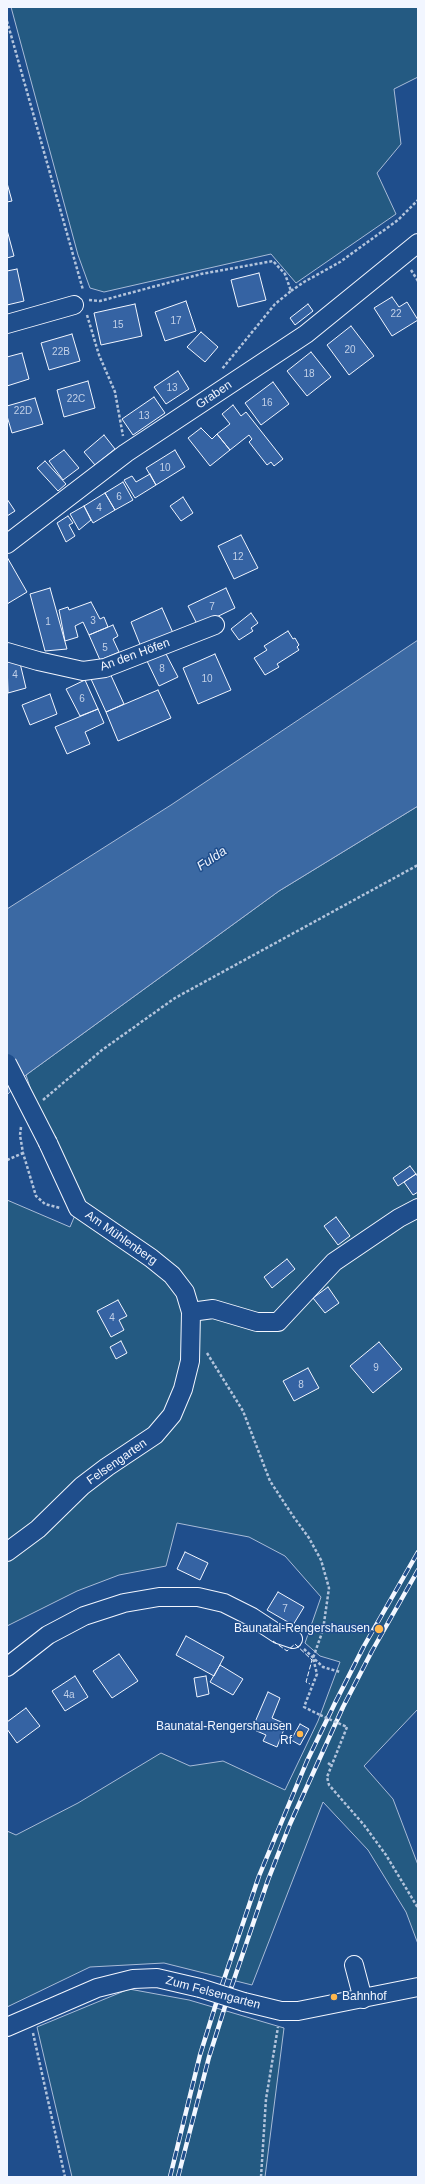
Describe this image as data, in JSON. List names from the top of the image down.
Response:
{
  "streets": {
    "street": [
      "Graben",
      "An den Höfen",
      "Am Mühlenberg",
      "Felsengarten",
      "Zum Felsengarten"
    ]
  },
  "crossings": [
    ["Am Mühlenberg", "Felsengarten"]
  ],
  "water": ["Fulda"],
  "places": ["Baunatal-Rengershausen", "Baunatal-Rengershausen Rf", "Bahnhof"],
  "house_numbers": [
    "22",
    "17",
    "15",
    "20",
    "22B",
    "18",
    "13",
    "22C",
    "16",
    "22D",
    "13",
    "10",
    "6",
    "4",
    "12",
    "7",
    "3",
    "1",
    "5",
    "8",
    "4",
    "10",
    "6",
    "4",
    "9",
    "8",
    "7",
    "4a"
  ]
}
